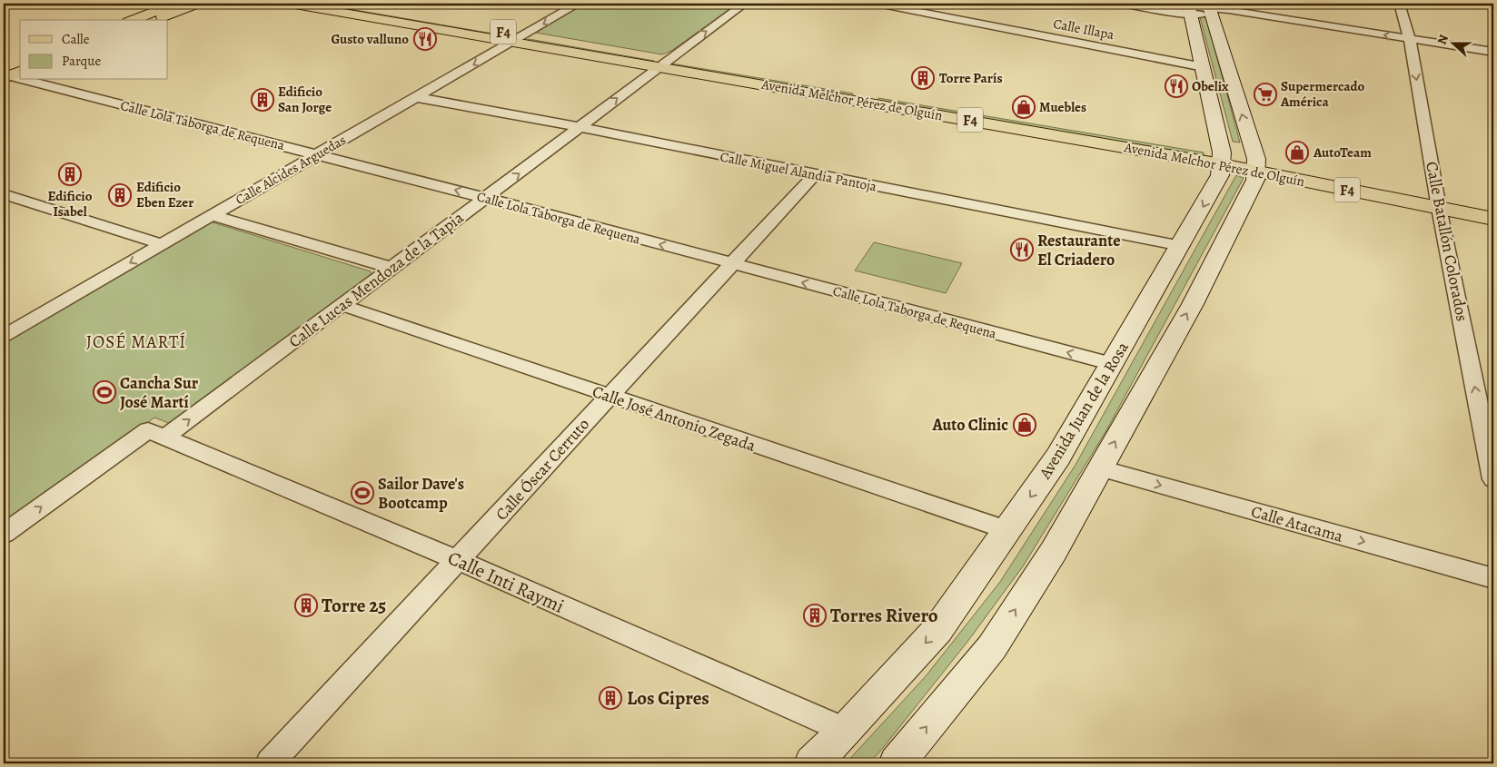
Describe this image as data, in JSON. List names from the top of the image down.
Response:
{
  "streets": {
    "main road": ["F4", "Avenida Melchor Pérez de Olguín", "Avenida Juan de la Rosa"],
    "street": [
      "Calle Illapa",
      "Calle Lola Taborga de Requena",
      "Calle Alcides Arguedas",
      "Calle Miguel Alandia Pantoja",
      "Calle Batallón Colorados",
      "Calle Lucas Mendoza de la Tapia",
      "Calle José Antonio Zegada",
      "Calle Óscar Cerruto",
      "Calle Atacama",
      "Calle Inti Raymi"
    ]
  },
  "crossings": [
    ["Avenida Melchor Pérez de Olguín", "Calle Alcides Arguedas"],
    ["Avenida Melchor Pérez de Olguín", "Calle Batallón Colorados"],
    ["Avenida Melchor Pérez de Olguín", "Calle Lucas Mendoza de la Tapia"],
    ["Avenida Melchor Pérez de Olguín", "Avenida Juan de la Rosa"],
    ["Calle Lola Taborga de Requena", "Calle Alcides Arguedas"],
    ["Calle Lola Taborga de Requena", "Calle Lucas Mendoza de la Tapia"],
    ["Calle Lola Taborga de Requena", "Avenida Juan de la Rosa"],
    ["Calle Lola Taborga de Requena", "Calle Óscar Cerruto"],
    ["Calle Alcides Arguedas", "Calle Miguel Alandia Pantoja"],
    ["Calle Miguel Alandia Pantoja", "Calle Lucas Mendoza de la Tapia"],
    ["Calle Miguel Alandia Pantoja", "Avenida Juan de la Rosa"],
    ["Calle Miguel Alandia Pantoja", "Calle Óscar Cerruto"],
    ["Calle Lucas Mendoza de la Tapia", "Calle José Antonio Zegada"],
    ["Calle Lucas Mendoza de la Tapia", "Calle Inti Raymi"],
    ["Avenida Juan de la Rosa", "Calle José Antonio Zegada"],
    ["Avenida Juan de la Rosa", "Calle Inti Raymi"],
    ["Calle José Antonio Zegada", "Calle Óscar Cerruto"],
    ["Calle Óscar Cerruto", "Calle Inti Raymi"]
  ],
  "one_way": [
    "Calle Lola Taborga de Requena",
    "Calle Alcides Arguedas",
    "Calle Lucas Mendoza de la Tapia",
    "Calle Atacama"
  ],
  "districts": ["JOSÉ MARTÍ"],
  "places": {
    "restaurant": ["Gusto valluno", "Obelix", "Restaurante El Criadero"],
    "building": [
      "Torre París",
      "Edificio San Jorge",
      "Edificio Isabel",
      "Edificio Eben Ezer",
      "Torre 25",
      "Torres Rivero",
      "Los Cipres"
    ],
    "supermarket": ["Supermercado América"],
    "shop": ["Muebles", "AutoTeam", "Auto Clinic"],
    "sports": ["Cancha Sur José Martí", "Sailor Dave's Bootcamp"]
  },
  "legend": ["Calle", "Parque"],
  "north": "left"
}
